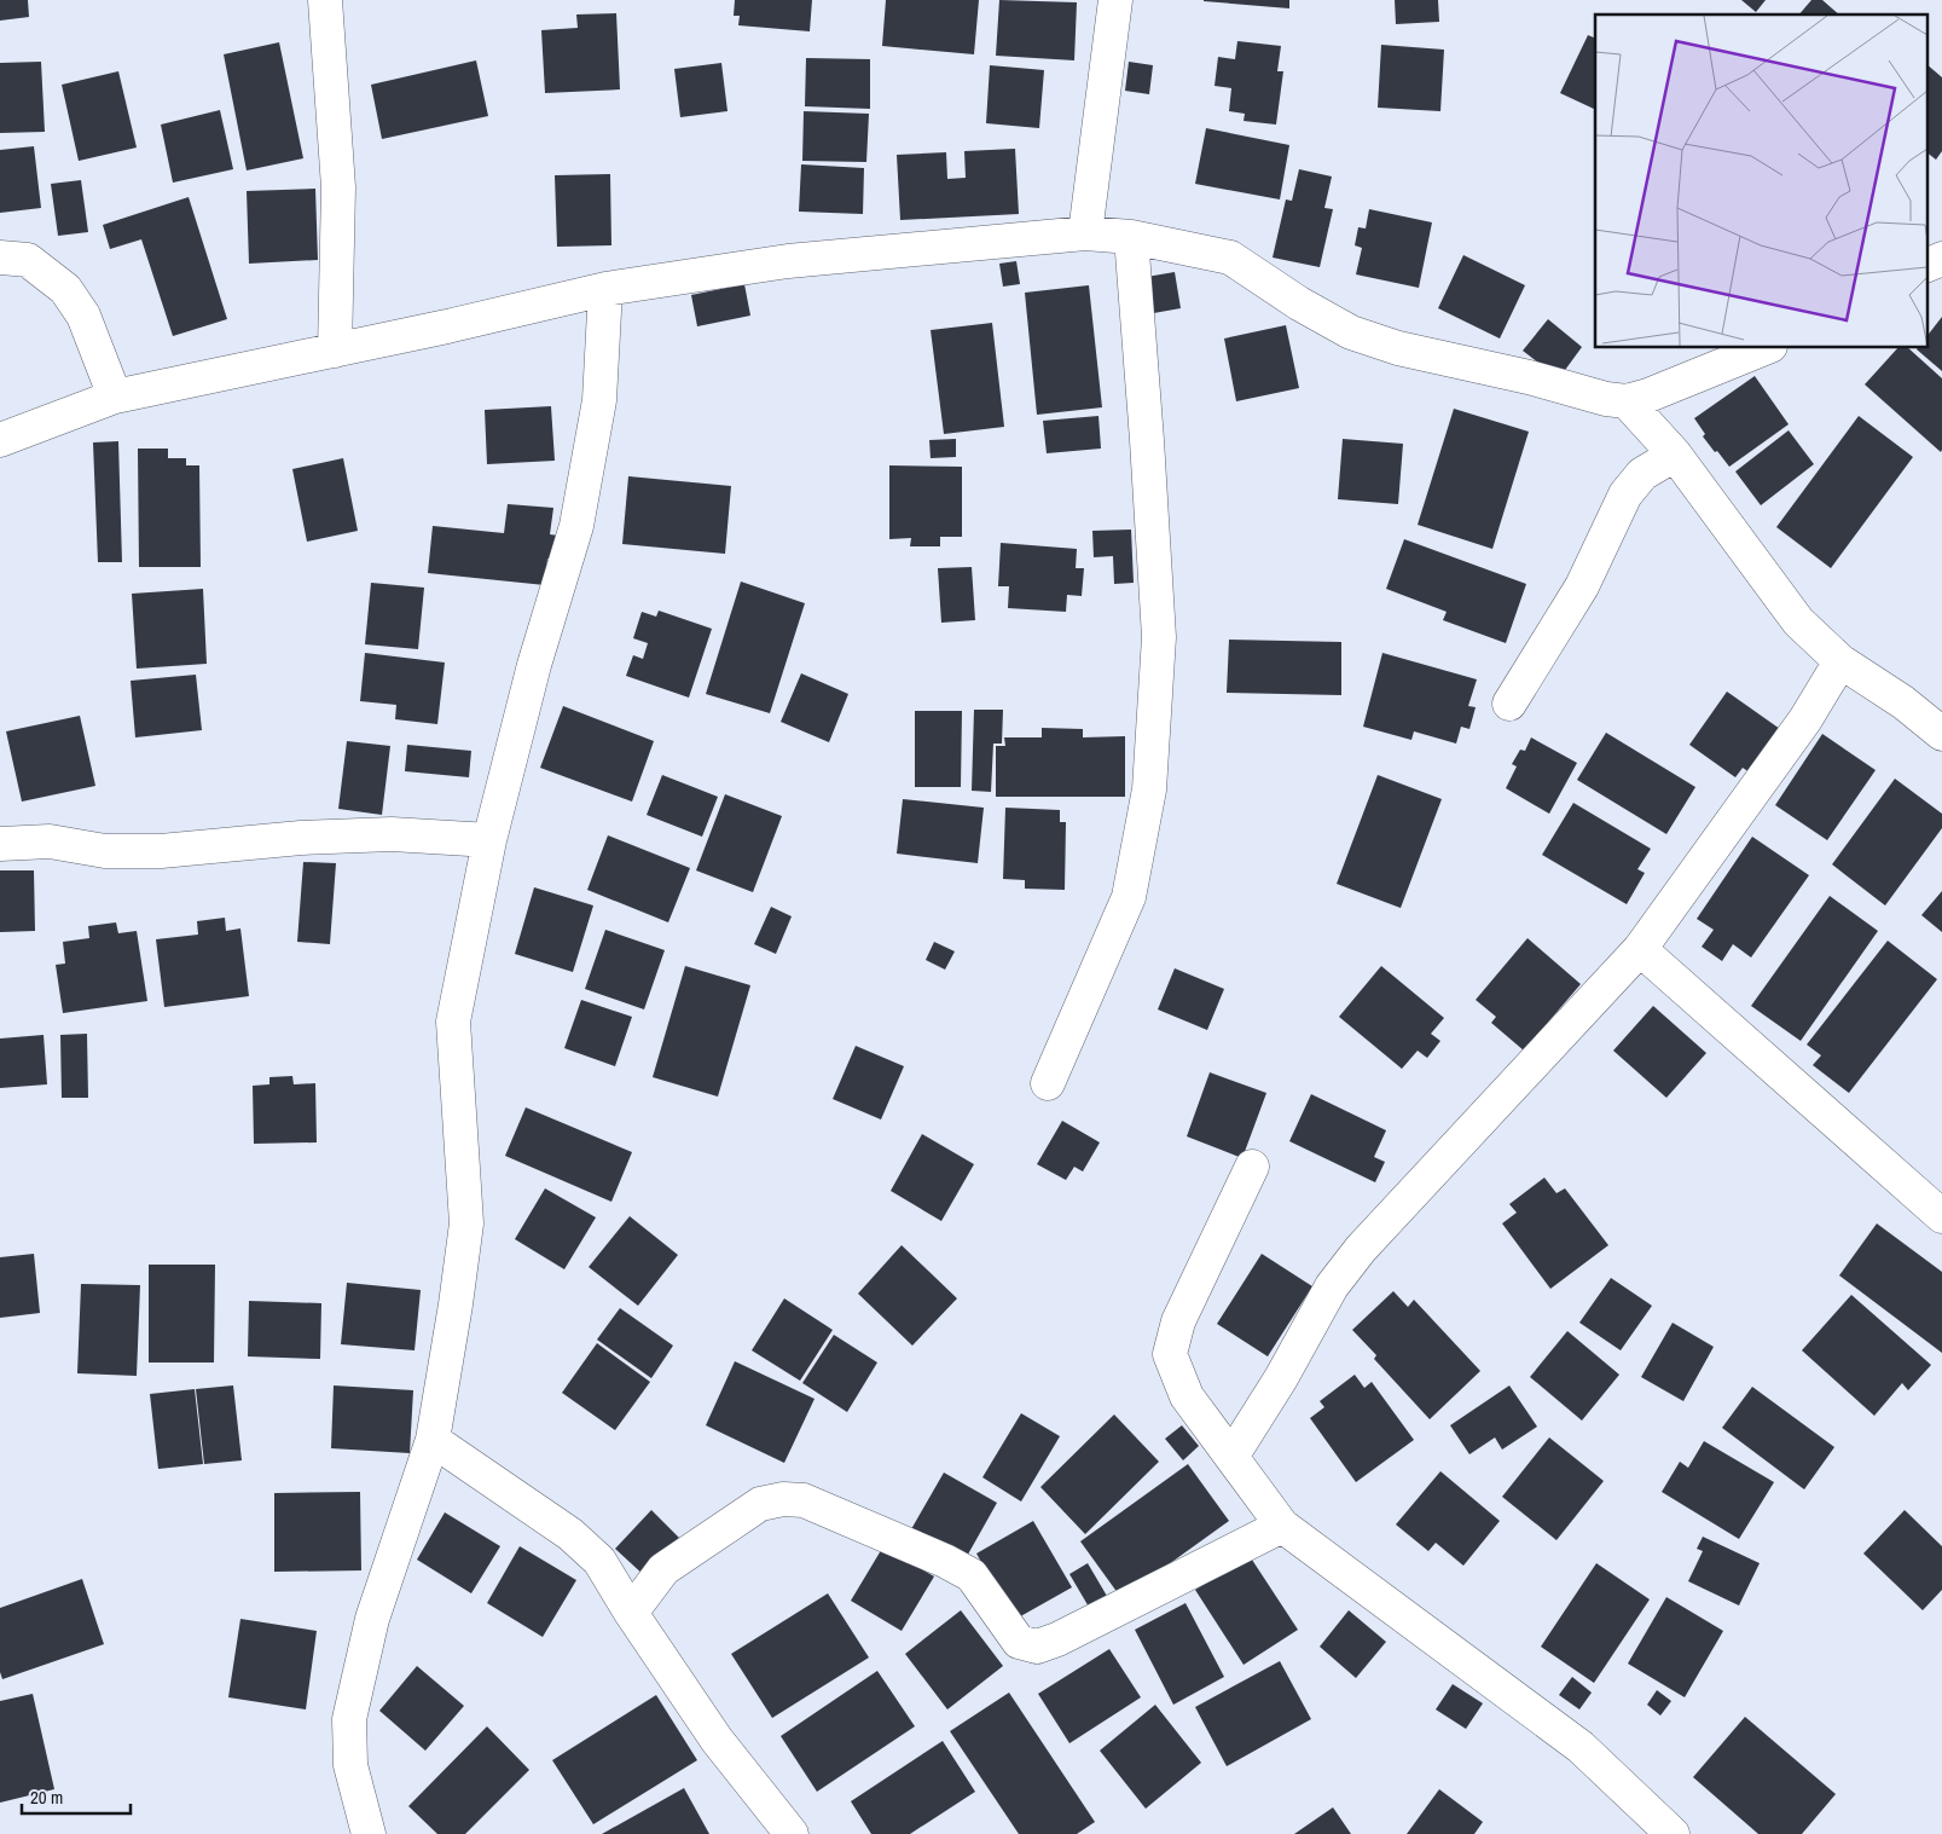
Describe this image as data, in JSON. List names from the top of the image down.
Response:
{
  "scale_bar": "20 m"
}
